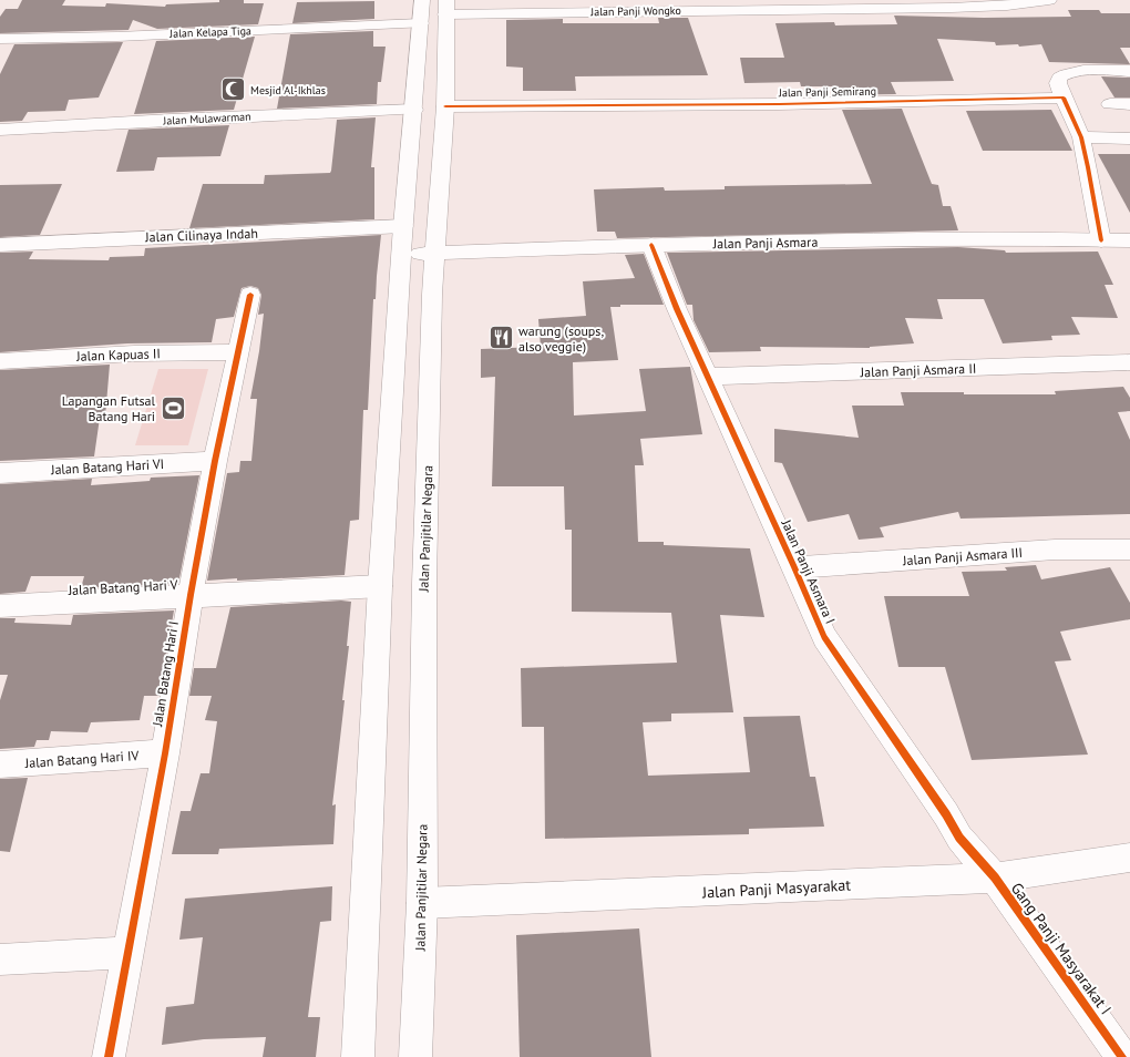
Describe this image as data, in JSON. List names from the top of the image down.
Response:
{
  "streets": {
    "street": [
      "Jalan Panji Wongko",
      "Jalan Kelapa Tiga",
      "Jalan Panji Semirang",
      "Jalan Mulawarman",
      "Jalan Cilinaya Indah",
      "Jalan Panji Asmara",
      "Jalan Kapuas II",
      "Jalan Panji Asmara II",
      "Jalan Batang Hari VI",
      "Jalan Panjitilar Negara",
      "Jalan Panji Asmara III",
      "Jalan Panji Asmara I",
      "Jalan Batang Hari V",
      "Jalan Batang Hari I",
      "Jalan Batang Hari IV",
      "Jalan Panji Masyarakat",
      "Gang Panji Masyarakat I"
    ]
  },
  "crossings": [
    ["Jalan Panji Wongko", "Jalan Panjitilar Negara"],
    ["Jalan Panji Semirang", "Jalan Panjitilar Negara"],
    ["Jalan Panji Asmara", "Jalan Panjitilar Negara"],
    ["Jalan Panji Asmara", "Jalan Panji Asmara I"],
    ["Jalan Kapuas II", "Jalan Batang Hari I"],
    ["Jalan Panji Asmara II", "Jalan Panji Asmara I"],
    ["Jalan Batang Hari VI", "Jalan Batang Hari I"],
    ["Jalan Panjitilar Negara", "Jalan Panji Masyarakat"],
    ["Jalan Panji Asmara III", "Jalan Panji Asmara I"],
    ["Jalan Panji Asmara I", "Jalan Panji Masyarakat"],
    ["Jalan Panji Asmara I", "Gang Panji Masyarakat I"],
    ["Jalan Batang Hari V", "Jalan Batang Hari I"],
    ["Jalan Batang Hari I", "Jalan Batang Hari IV"],
    ["Jalan Panji Masyarakat", "Gang Panji Masyarakat I"]
  ],
  "places": {
    "mosque": ["Mesjid Al-Ikhlas"],
    "restaurant": ["warung (soups, also veggie)"],
    "sports": ["Lapangan Futsal Batang Hari"]
  }
}
